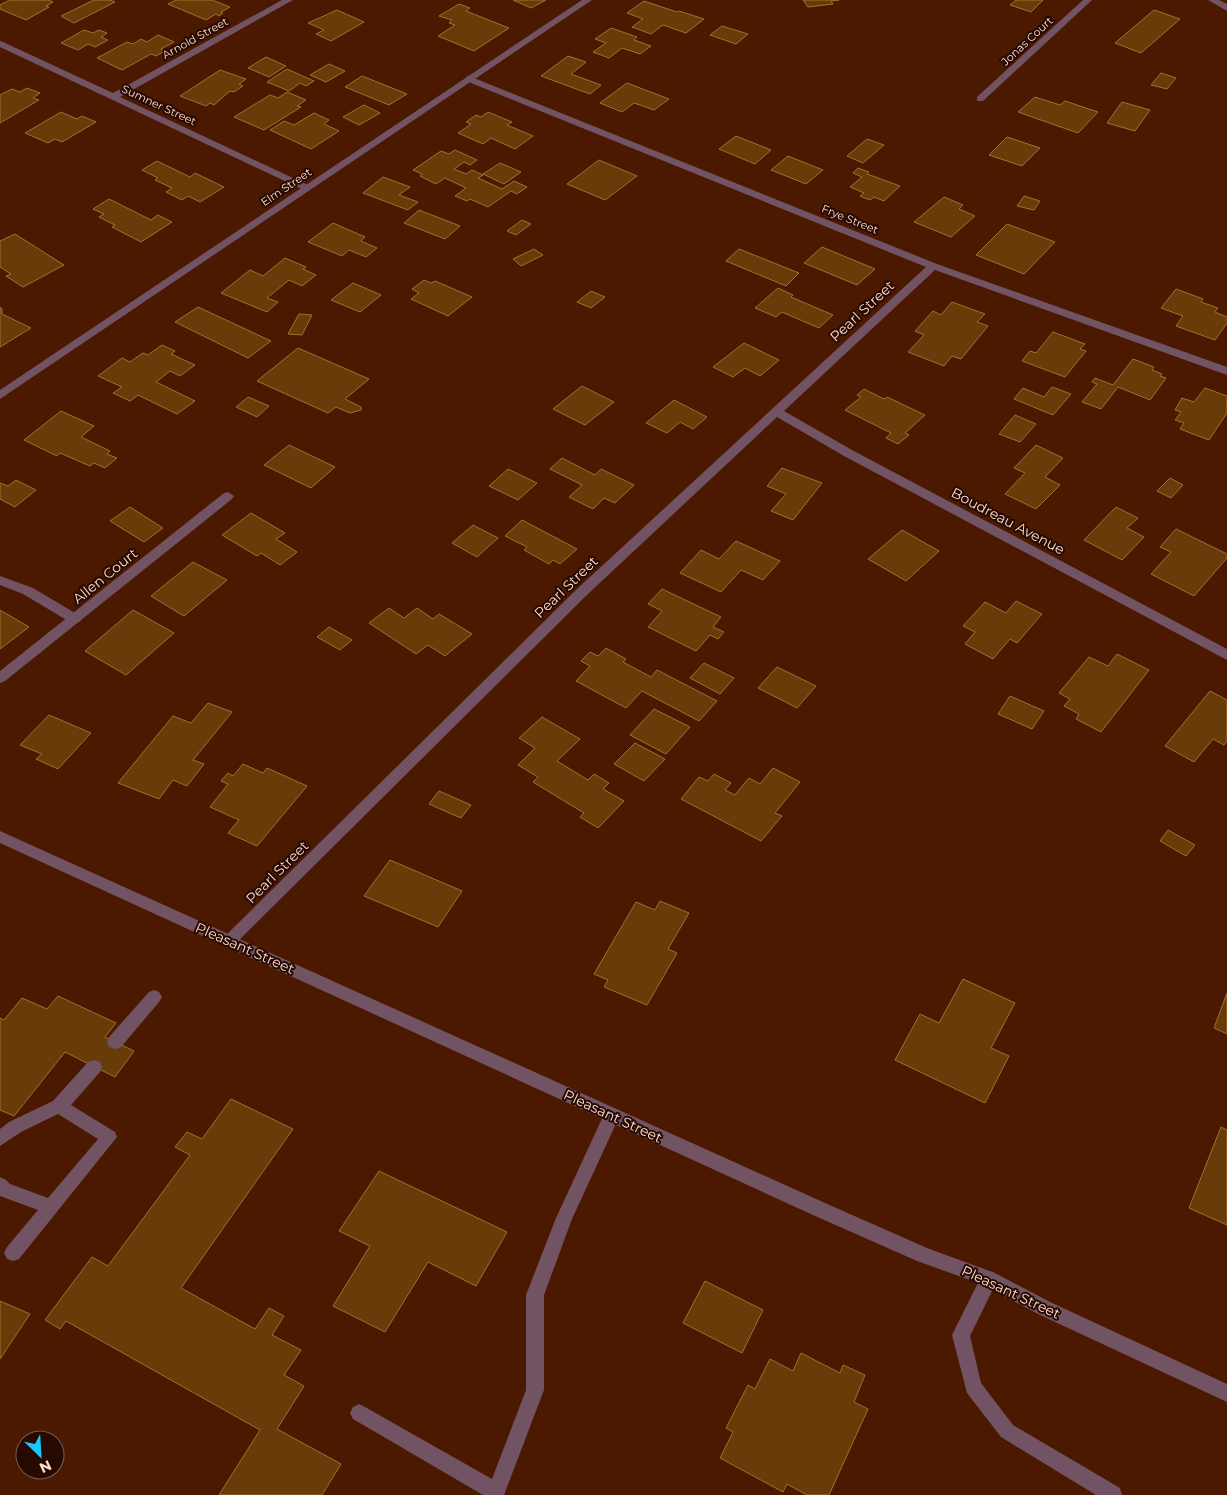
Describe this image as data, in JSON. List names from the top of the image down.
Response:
{
  "streets": {
    "street": [
      "Arnold Street",
      "Jonas Court",
      "Sumner Street",
      "Elm Street",
      "Frye Street",
      "Pearl Street",
      "Boudreau Avenue",
      "Allen Court",
      "Pleasant Street"
    ]
  },
  "crossings": [
    ["Arnold Street", "Sumner Street"],
    ["Sumner Street", "Elm Street"],
    ["Elm Street", "Frye Street"],
    ["Frye Street", "Pearl Street"],
    ["Pearl Street", "Boudreau Avenue"],
    ["Pearl Street", "Pleasant Street"]
  ],
  "north": "bottom right"
}
